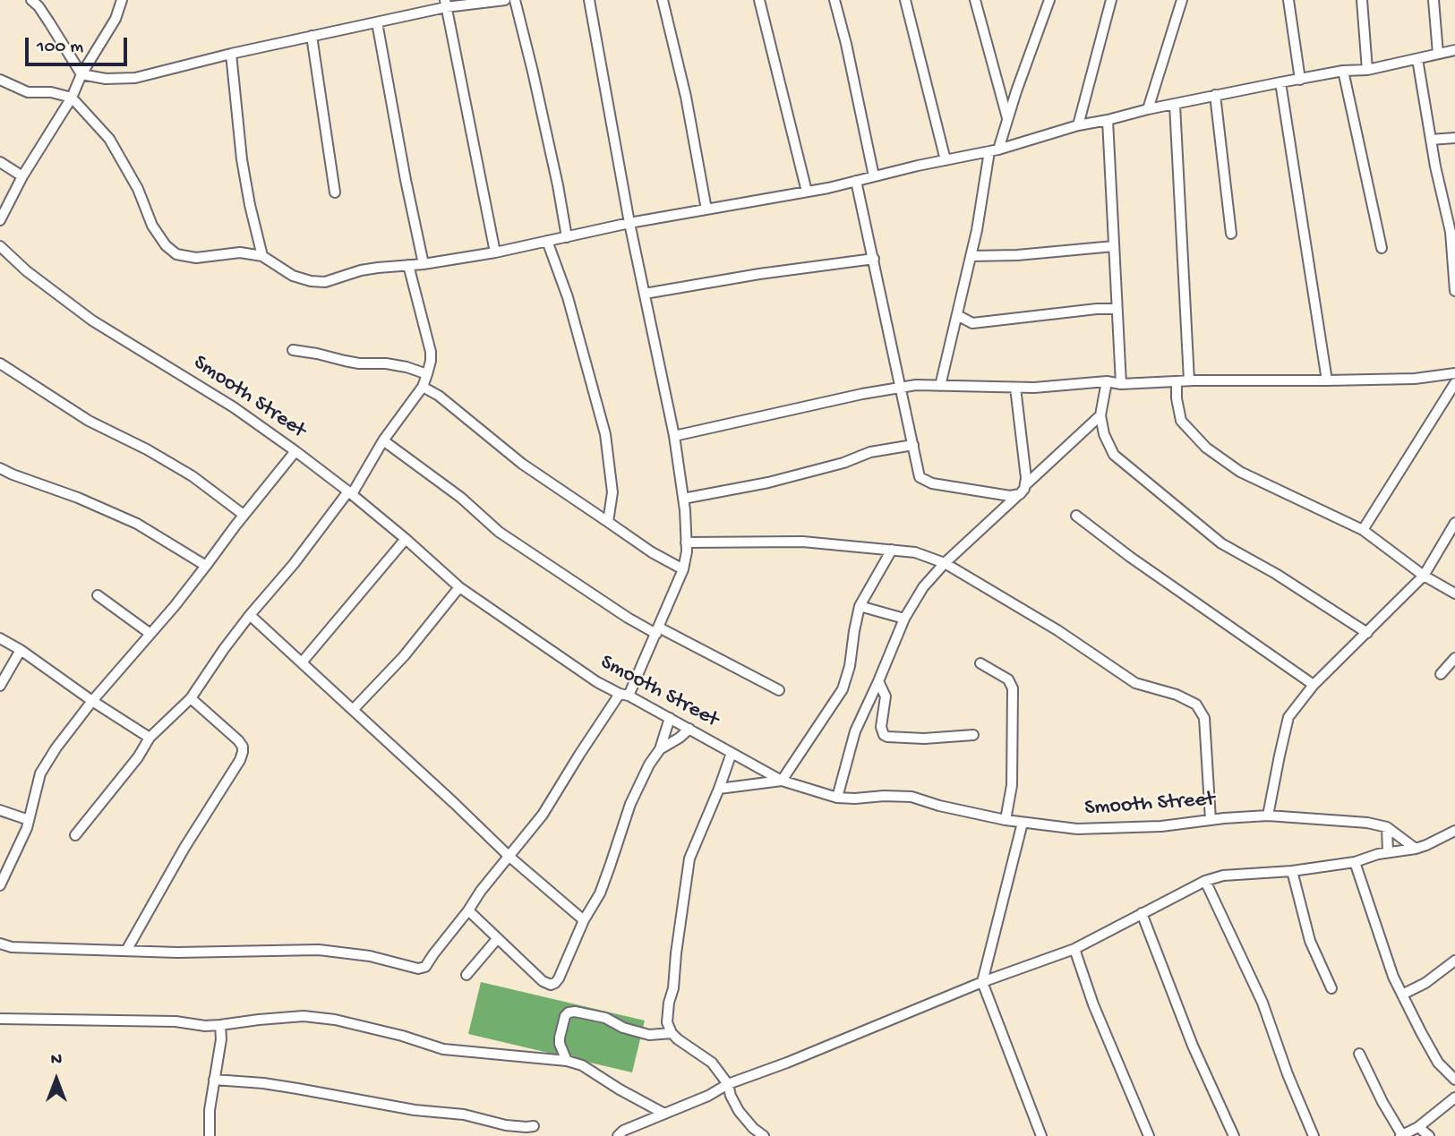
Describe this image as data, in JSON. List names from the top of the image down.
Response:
{
  "streets": {
    "street": ["Smooth Street"]
  },
  "scale_bar": "100 m",
  "north": "top"
}
